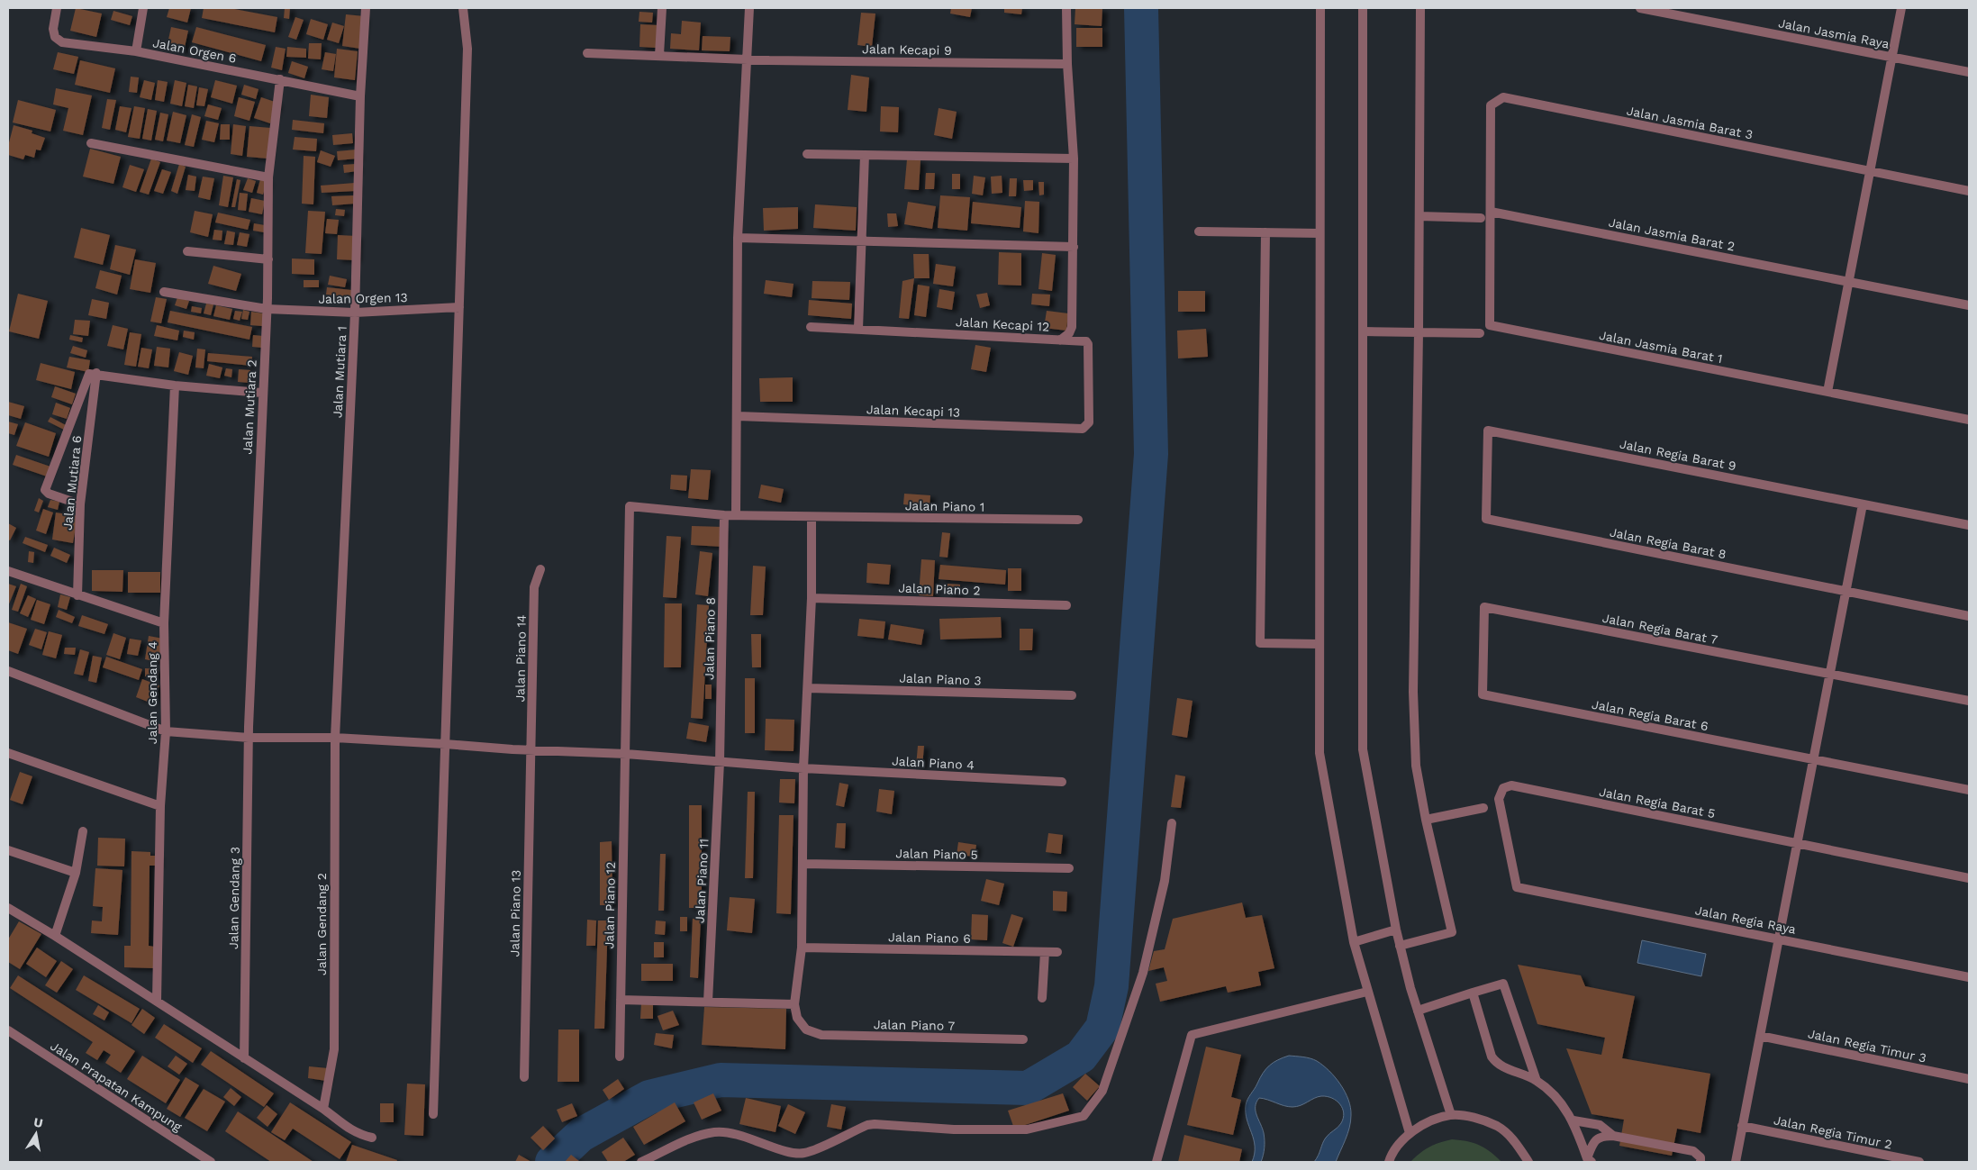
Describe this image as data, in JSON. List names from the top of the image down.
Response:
{
  "streets": {
    "street": [
      "Jalan Jasmia Raya",
      "Jalan Kecapi 9",
      "Jalan Orgen 6",
      "Jalan Jasmia Barat 3",
      "Jalan Jasmia Barat 2",
      "Jalan Orgen 13",
      "Jalan Kecapi 12",
      "Jalan Jasmia Barat 1",
      "Jalan Mutiara 1",
      "Jalan Mutiara 2",
      "Jalan Kecapi 13",
      "Jalan Regia Barat 9",
      "Jalan Mutiara 6",
      "Jalan Piano 1",
      "Jalan Regia Barat 8",
      "Jalan Piano 2",
      "Jalan Regia Barat 7",
      "Jalan Piano 8",
      "Jalan Piano 14",
      "Jalan Piano 3",
      "Jalan Gendang 4",
      "Jalan Regia Barat 6",
      "Jalan Piano 4",
      "Jalan Regia Barat 5",
      "Jalan Piano 5",
      "Jalan Piano 11",
      "Jalan Gendang 3",
      "Jalan Piano 12",
      "Jalan Piano 13",
      "Jalan Regia Raya",
      "Jalan Gendang 2",
      "Jalan Piano 6",
      "Jalan Piano 7",
      "Jalan Regia Timur 3",
      "Jalan Prapatan Kampung",
      "Jalan Regia Timur 2"
    ]
  },
  "crossings": [
    ["Jalan Kecapi 9", "Jalan Kecapi 12"],
    ["Jalan Orgen 6", "Jalan Mutiara 1"],
    ["Jalan Orgen 6", "Jalan Mutiara 2"],
    ["Jalan Jasmia Barat 3", "Jalan Jasmia Barat 2"],
    ["Jalan Jasmia Barat 3", "Jalan Jasmia Barat 1"],
    ["Jalan Jasmia Barat 2", "Jalan Jasmia Barat 1"],
    ["Jalan Orgen 13", "Jalan Mutiara 1"],
    ["Jalan Orgen 13", "Jalan Mutiara 2"],
    ["Jalan Kecapi 12", "Jalan Kecapi 13"],
    ["Jalan Mutiara 1", "Jalan Piano 4"],
    ["Jalan Mutiara 1", "Jalan Gendang 2"],
    ["Jalan Mutiara 2", "Jalan Piano 4"],
    ["Jalan Mutiara 2", "Jalan Gendang 3"],
    ["Jalan Regia Barat 9", "Jalan Regia Barat 8"],
    ["Jalan Piano 1", "Jalan Piano 8"],
    ["Jalan Piano 1", "Jalan Piano 12"],
    ["Jalan Regia Barat 7", "Jalan Regia Barat 6"],
    ["Jalan Piano 8", "Jalan Piano 4"],
    ["Jalan Piano 8", "Jalan Piano 11"],
    ["Jalan Piano 8", "Jalan Piano 12"],
    ["Jalan Piano 14", "Jalan Piano 4"],
    ["Jalan Piano 14", "Jalan Piano 13"],
    ["Jalan Gendang 4", "Jalan Piano 4"],
    ["Jalan Piano 4", "Jalan Piano 11"],
    ["Jalan Piano 4", "Jalan Gendang 3"],
    ["Jalan Piano 4", "Jalan Piano 12"],
    ["Jalan Piano 4", "Jalan Piano 13"],
    ["Jalan Piano 4", "Jalan Gendang 2"],
    ["Jalan Regia Barat 5", "Jalan Regia Raya"]
  ],
  "north": "top"
}
